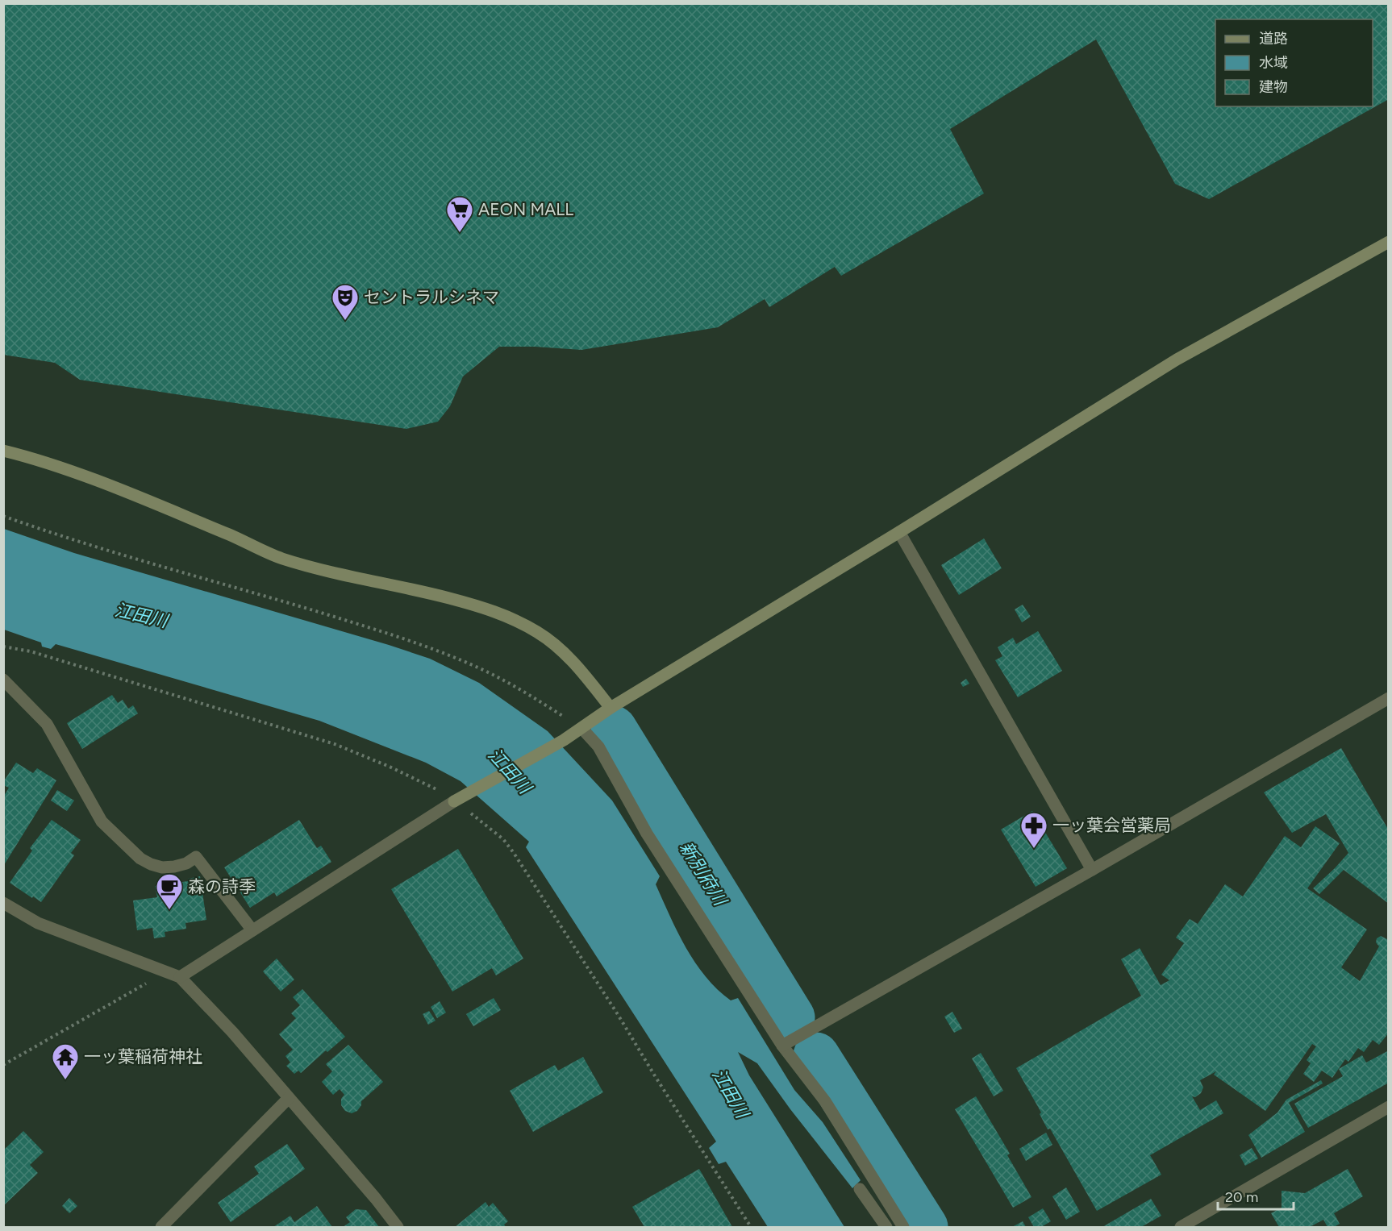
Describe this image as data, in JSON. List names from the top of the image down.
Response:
{
  "water": ["江田川", "新別府川"],
  "places": {
    "supermarket": ["AEON MALL"],
    "theatre": ["セントラルシネマ"],
    "pharmacy": ["一ッ葉会営薬局"],
    "cafe": ["森の詩季"],
    "temple": ["一ッ葉稲荷神社"]
  },
  "legend": ["道路", "水域", "建物"],
  "scale_bar": "20 m"
}
